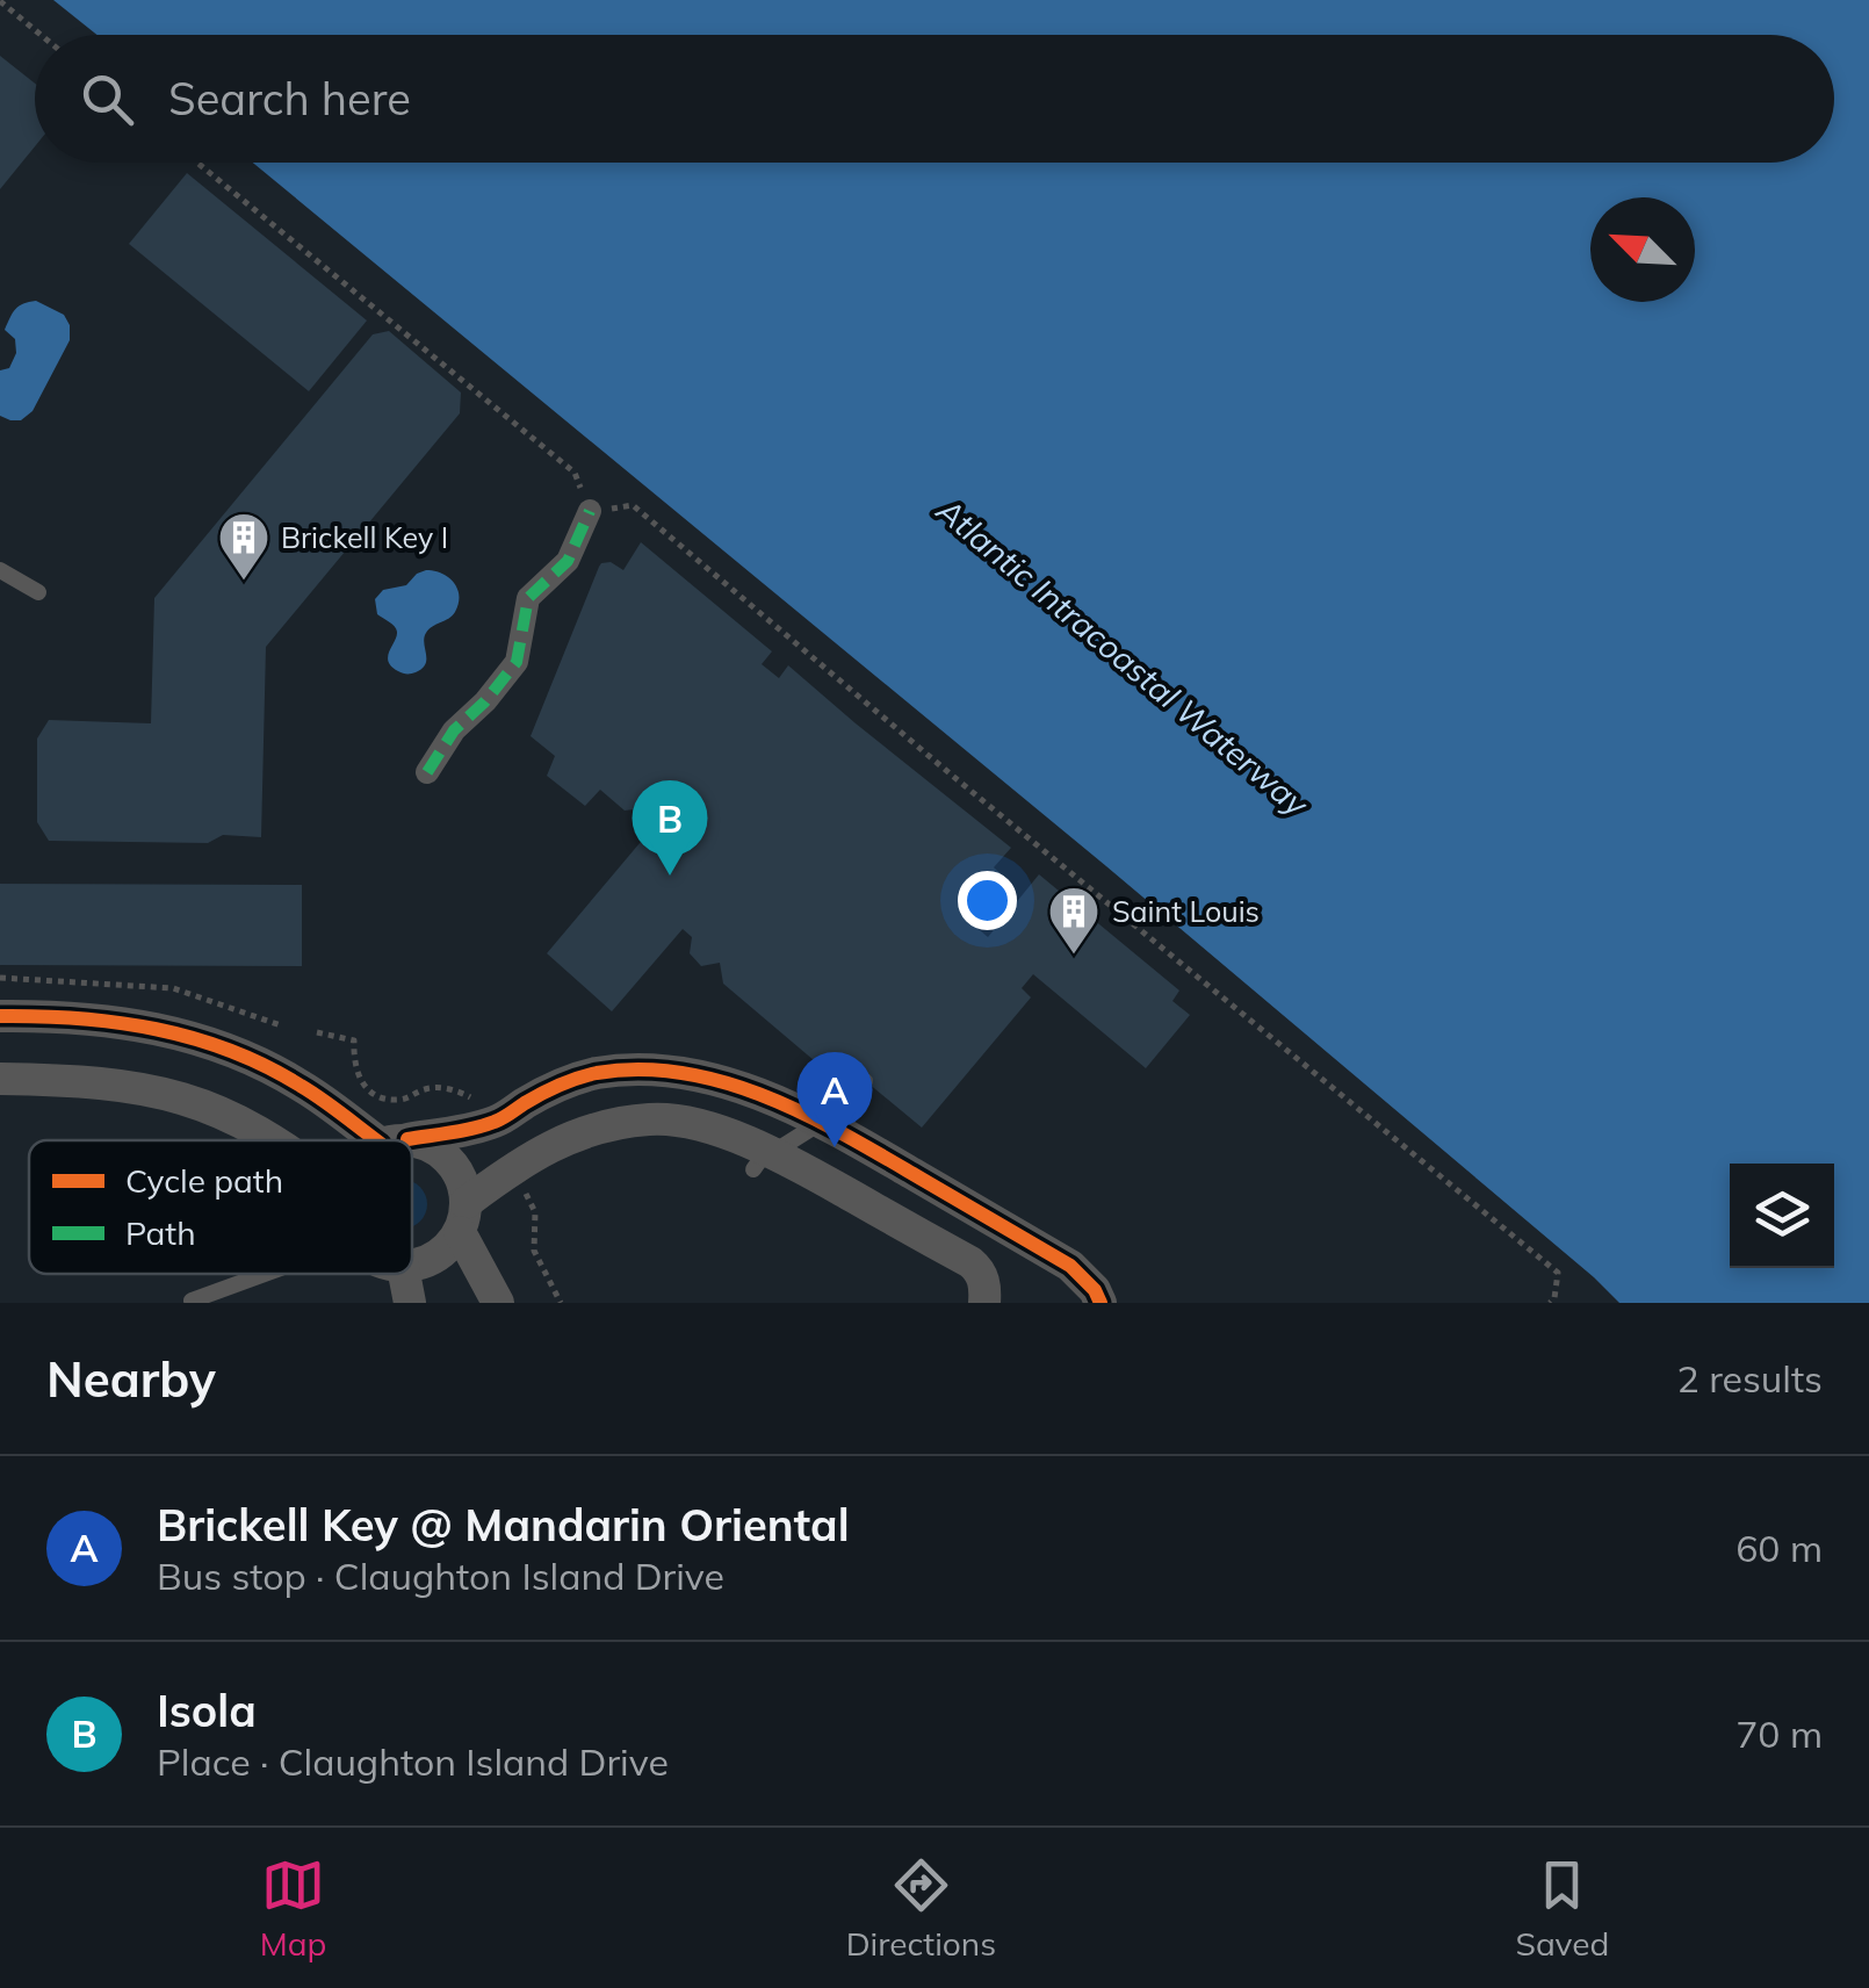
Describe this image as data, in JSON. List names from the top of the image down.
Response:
{
  "water": ["Atlantic Intracoastal Waterway"],
  "places": {
    "building": ["Brickell Key I", "Saint Louis"]
  },
  "legend": ["Cycle path", "Path"],
  "north": "top left",
  "page": {
    "search": "Search here",
    "pins": ["B", "A"],
    "heading": ["Nearby", "2 results"],
    "list": [
      {
        "mark": "A",
        "name": "Brickell Key @ Mandarin Oriental",
        "note": "Bus stop · Claughton Island Drive",
        "value": "60 m"
      },
      {
        "mark": "B",
        "name": "Isola",
        "note": "Place · Claughton Island Drive",
        "value": "70 m"
      }
    ],
    "nav": ["Map", "Directions", "Saved"]
  }
}
